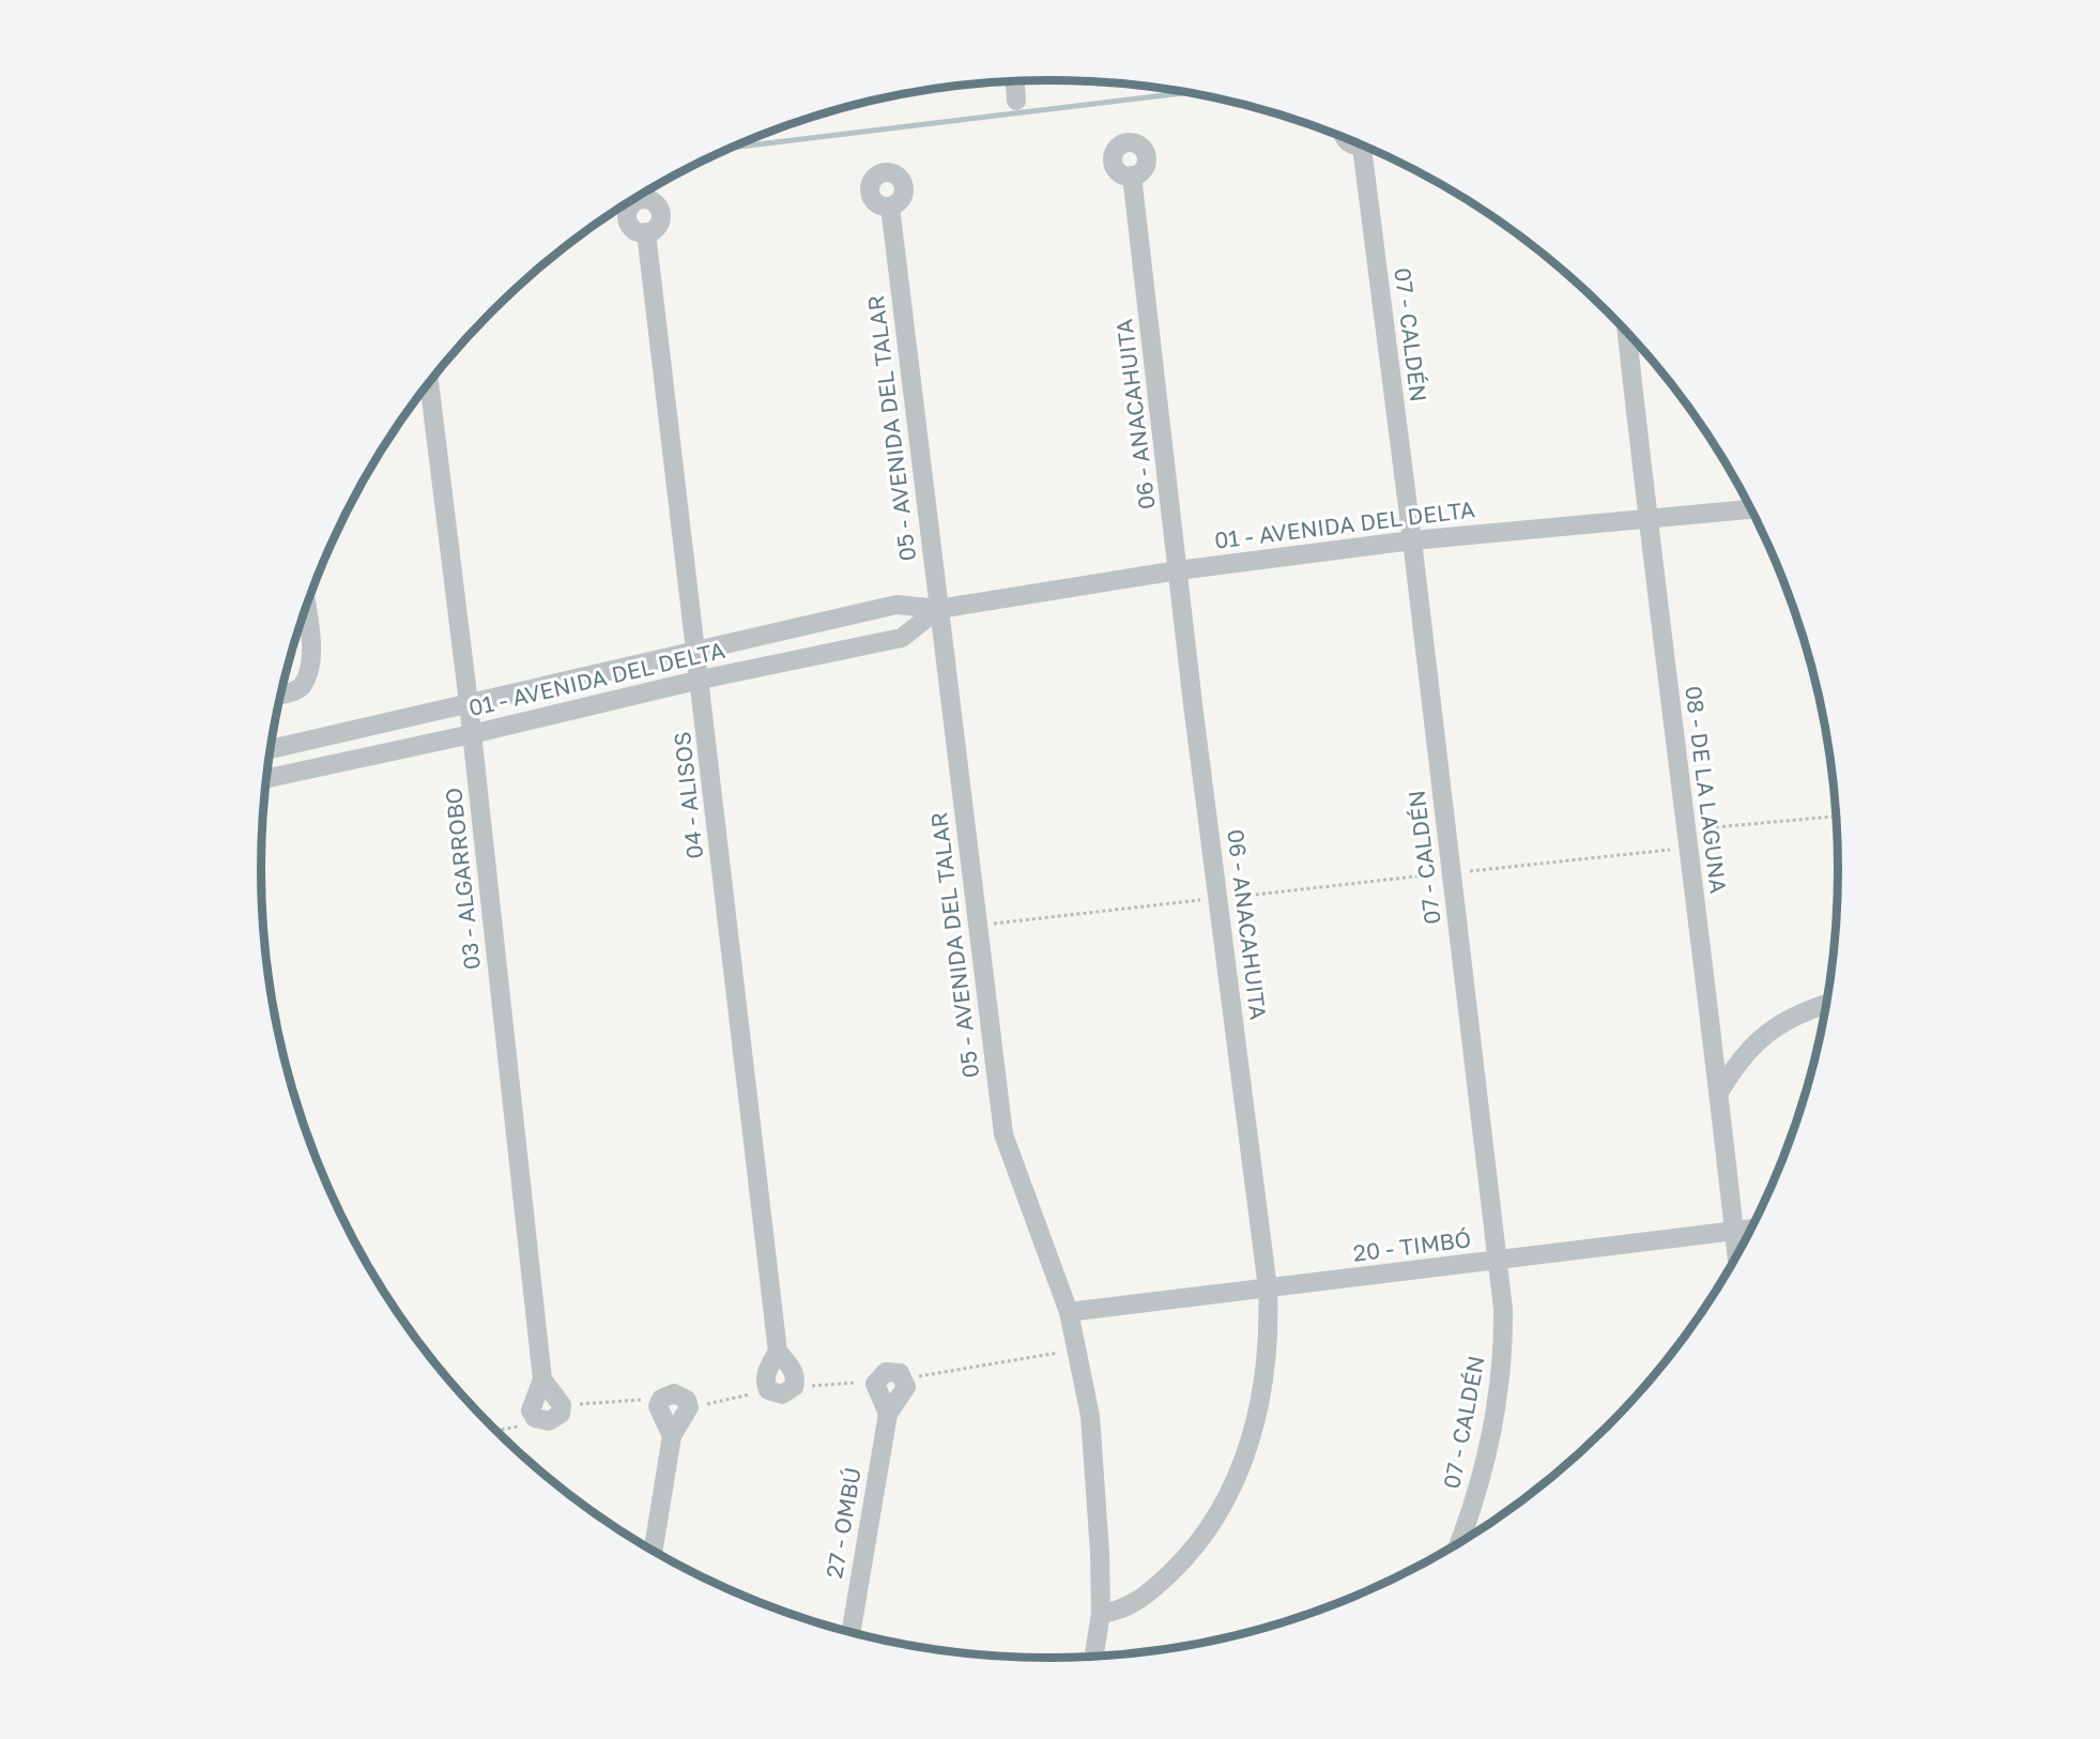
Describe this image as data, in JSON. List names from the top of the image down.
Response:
{
  "streets": {
    "street": [
      "07 - CALDÉN",
      "06 - ANACAHUITA",
      "05 - AVENIDA DEL TALAR",
      "01 - AVENIDA DEL DELTA",
      "08 - DE LA LAGUNA",
      "04 - ALISOS",
      "03 - ALGARROBO",
      "20 - TIMBÓ",
      "27 - OMBÚ"
    ]
  },
  "crossings": [
    ["07 - CALDÉN", "01 - AVENIDA DEL DELTA"],
    ["07 - CALDÉN", "20 - TIMBÓ"],
    ["06 - ANACAHUITA", "05 - AVENIDA DEL TALAR"],
    ["06 - ANACAHUITA", "01 - AVENIDA DEL DELTA"],
    ["06 - ANACAHUITA", "20 - TIMBÓ"],
    ["05 - AVENIDA DEL TALAR", "01 - AVENIDA DEL DELTA"],
    ["05 - AVENIDA DEL TALAR", "20 - TIMBÓ"],
    ["01 - AVENIDA DEL DELTA", "08 - DE LA LAGUNA"],
    ["01 - AVENIDA DEL DELTA", "04 - ALISOS"],
    ["01 - AVENIDA DEL DELTA", "03 - ALGARROBO"],
    ["08 - DE LA LAGUNA", "20 - TIMBÓ"]
  ]
}
